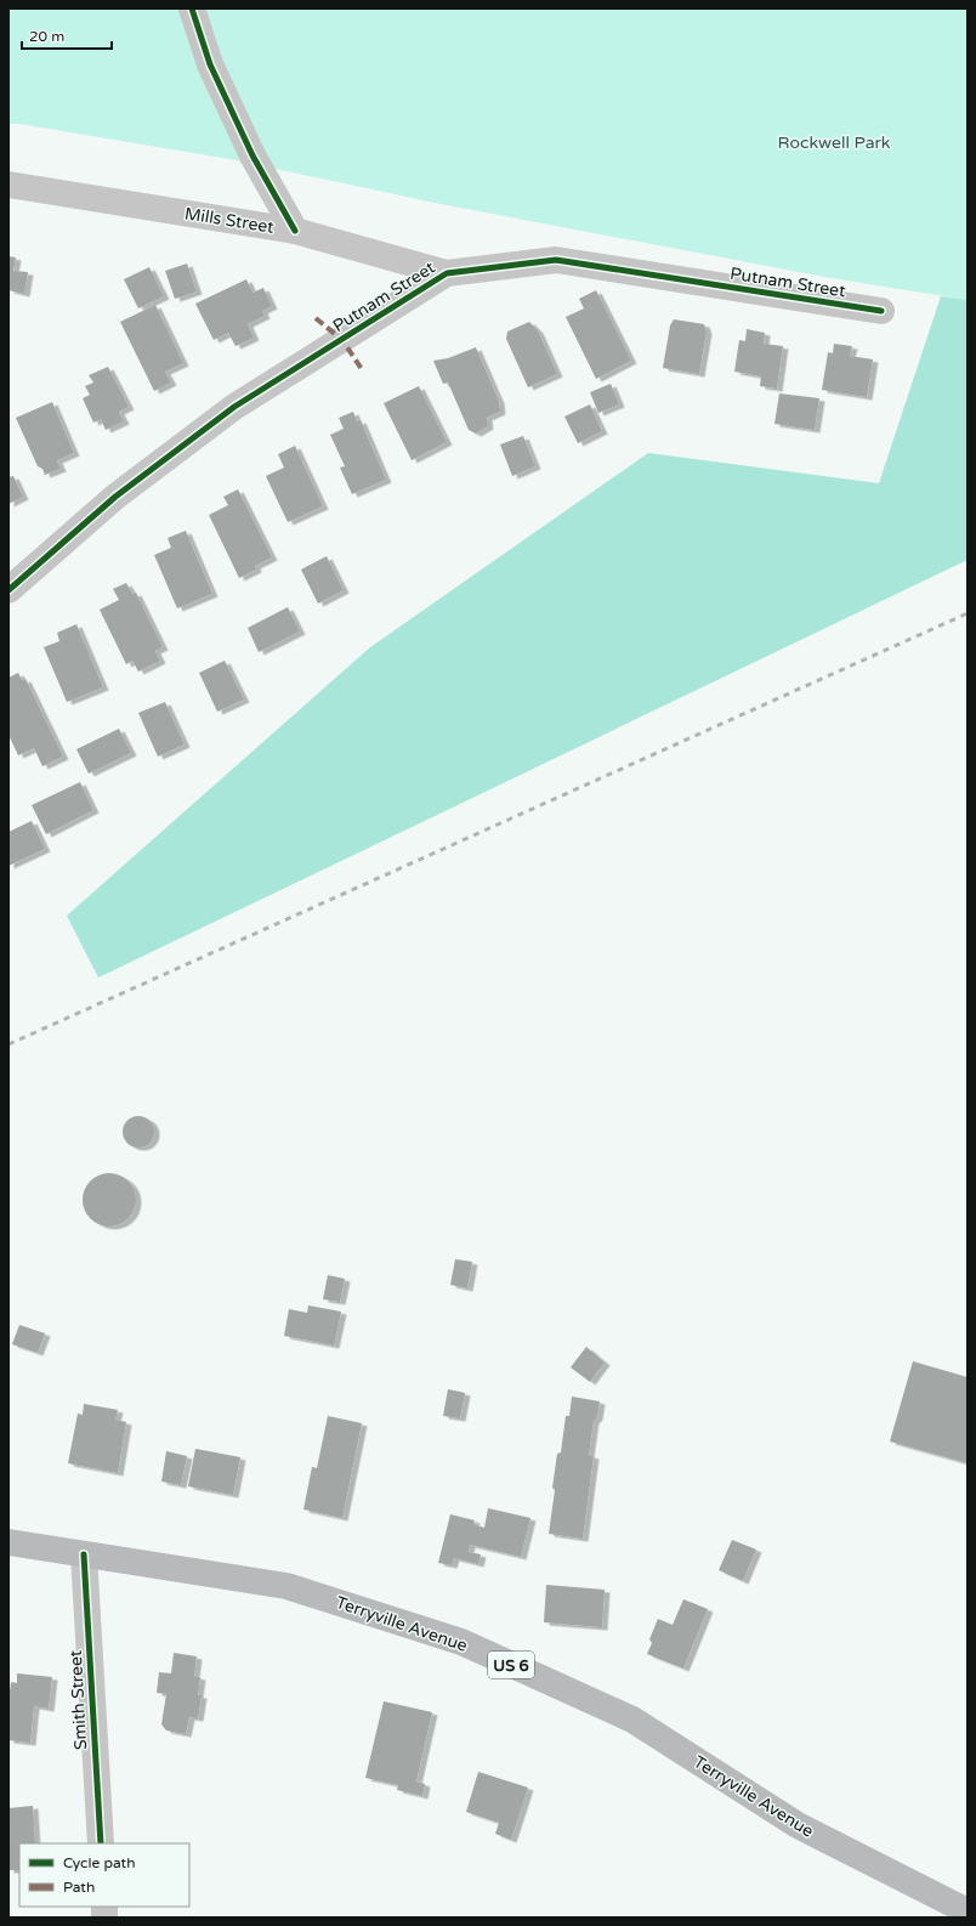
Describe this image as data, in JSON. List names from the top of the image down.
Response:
{
  "streets": {
    "highway": ["Terryville Avenue", "US 6"],
    "street": ["Mills Street", "Putnam Street", "Smith Street"]
  },
  "crossings": [
    ["Mills Street", "Putnam Street"],
    ["Terryville Avenue", "Smith Street"]
  ],
  "parks": ["Rockwell Park"],
  "legend": ["Cycle path", "Path"],
  "scale_bar": "20 m"
}
